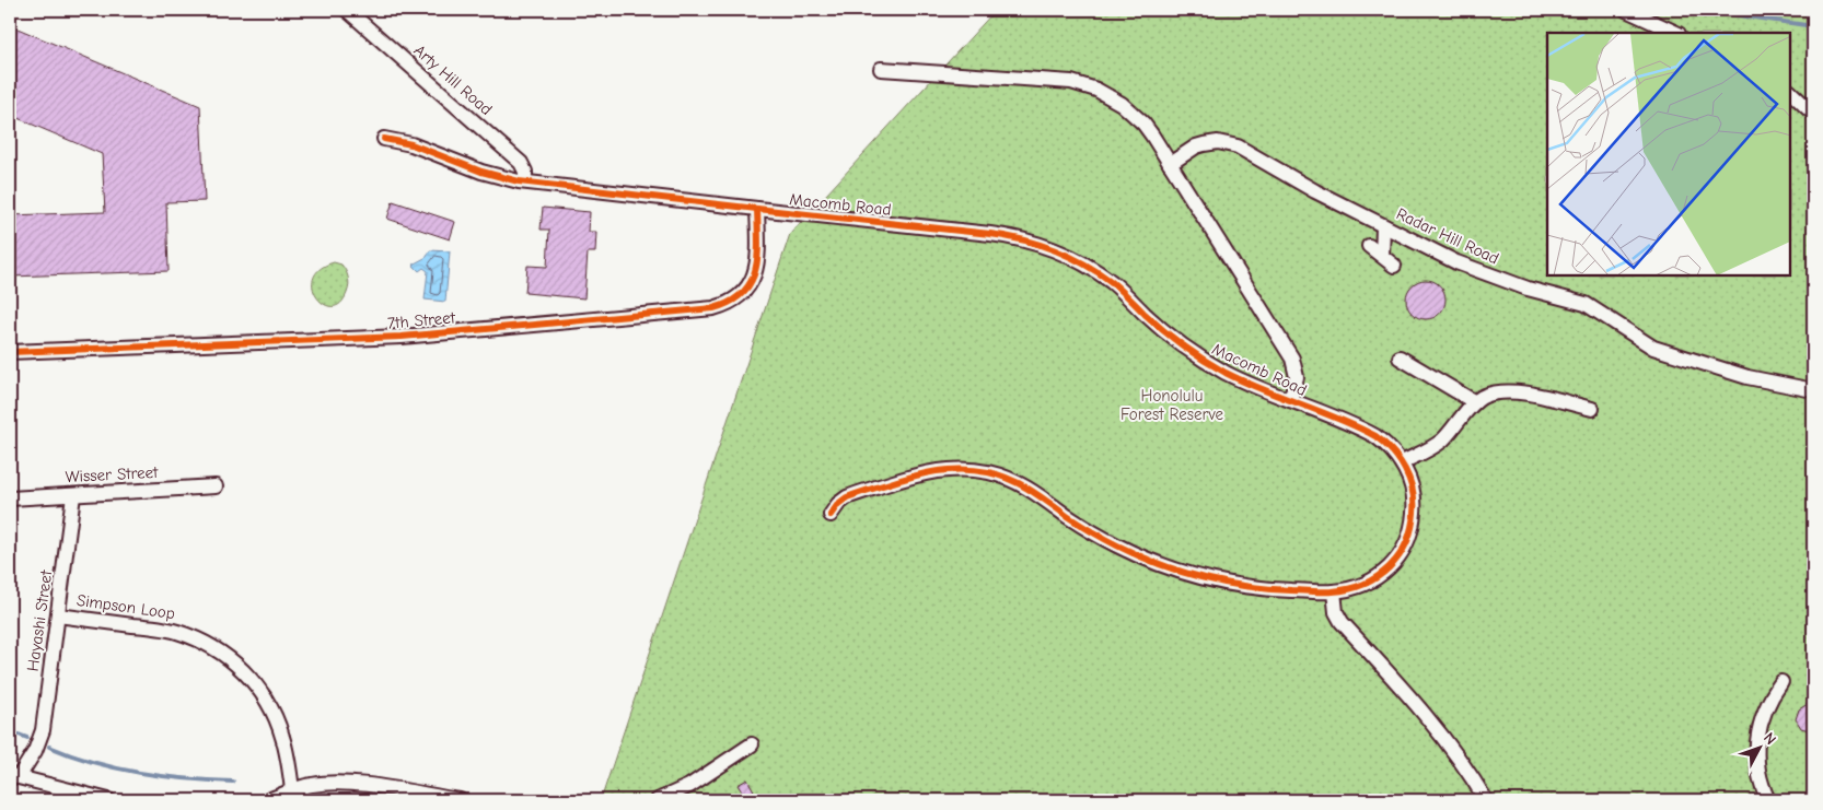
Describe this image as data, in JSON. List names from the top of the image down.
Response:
{
  "streets": {
    "street": [
      "Arty Hill Road",
      "Macomb Road",
      "Radar Hill Road",
      "7th Street",
      "Wisser Street",
      "Simpson Loop",
      "Hayashi Street"
    ]
  },
  "crossings": [
    ["Arty Hill Road", "Macomb Road"],
    ["Macomb Road", "7th Street"],
    ["Wisser Street", "Hayashi Street"],
    ["Simpson Loop", "Hayashi Street"]
  ],
  "parks": ["Honolulu Forest Reserve"],
  "north": "top right"
}
